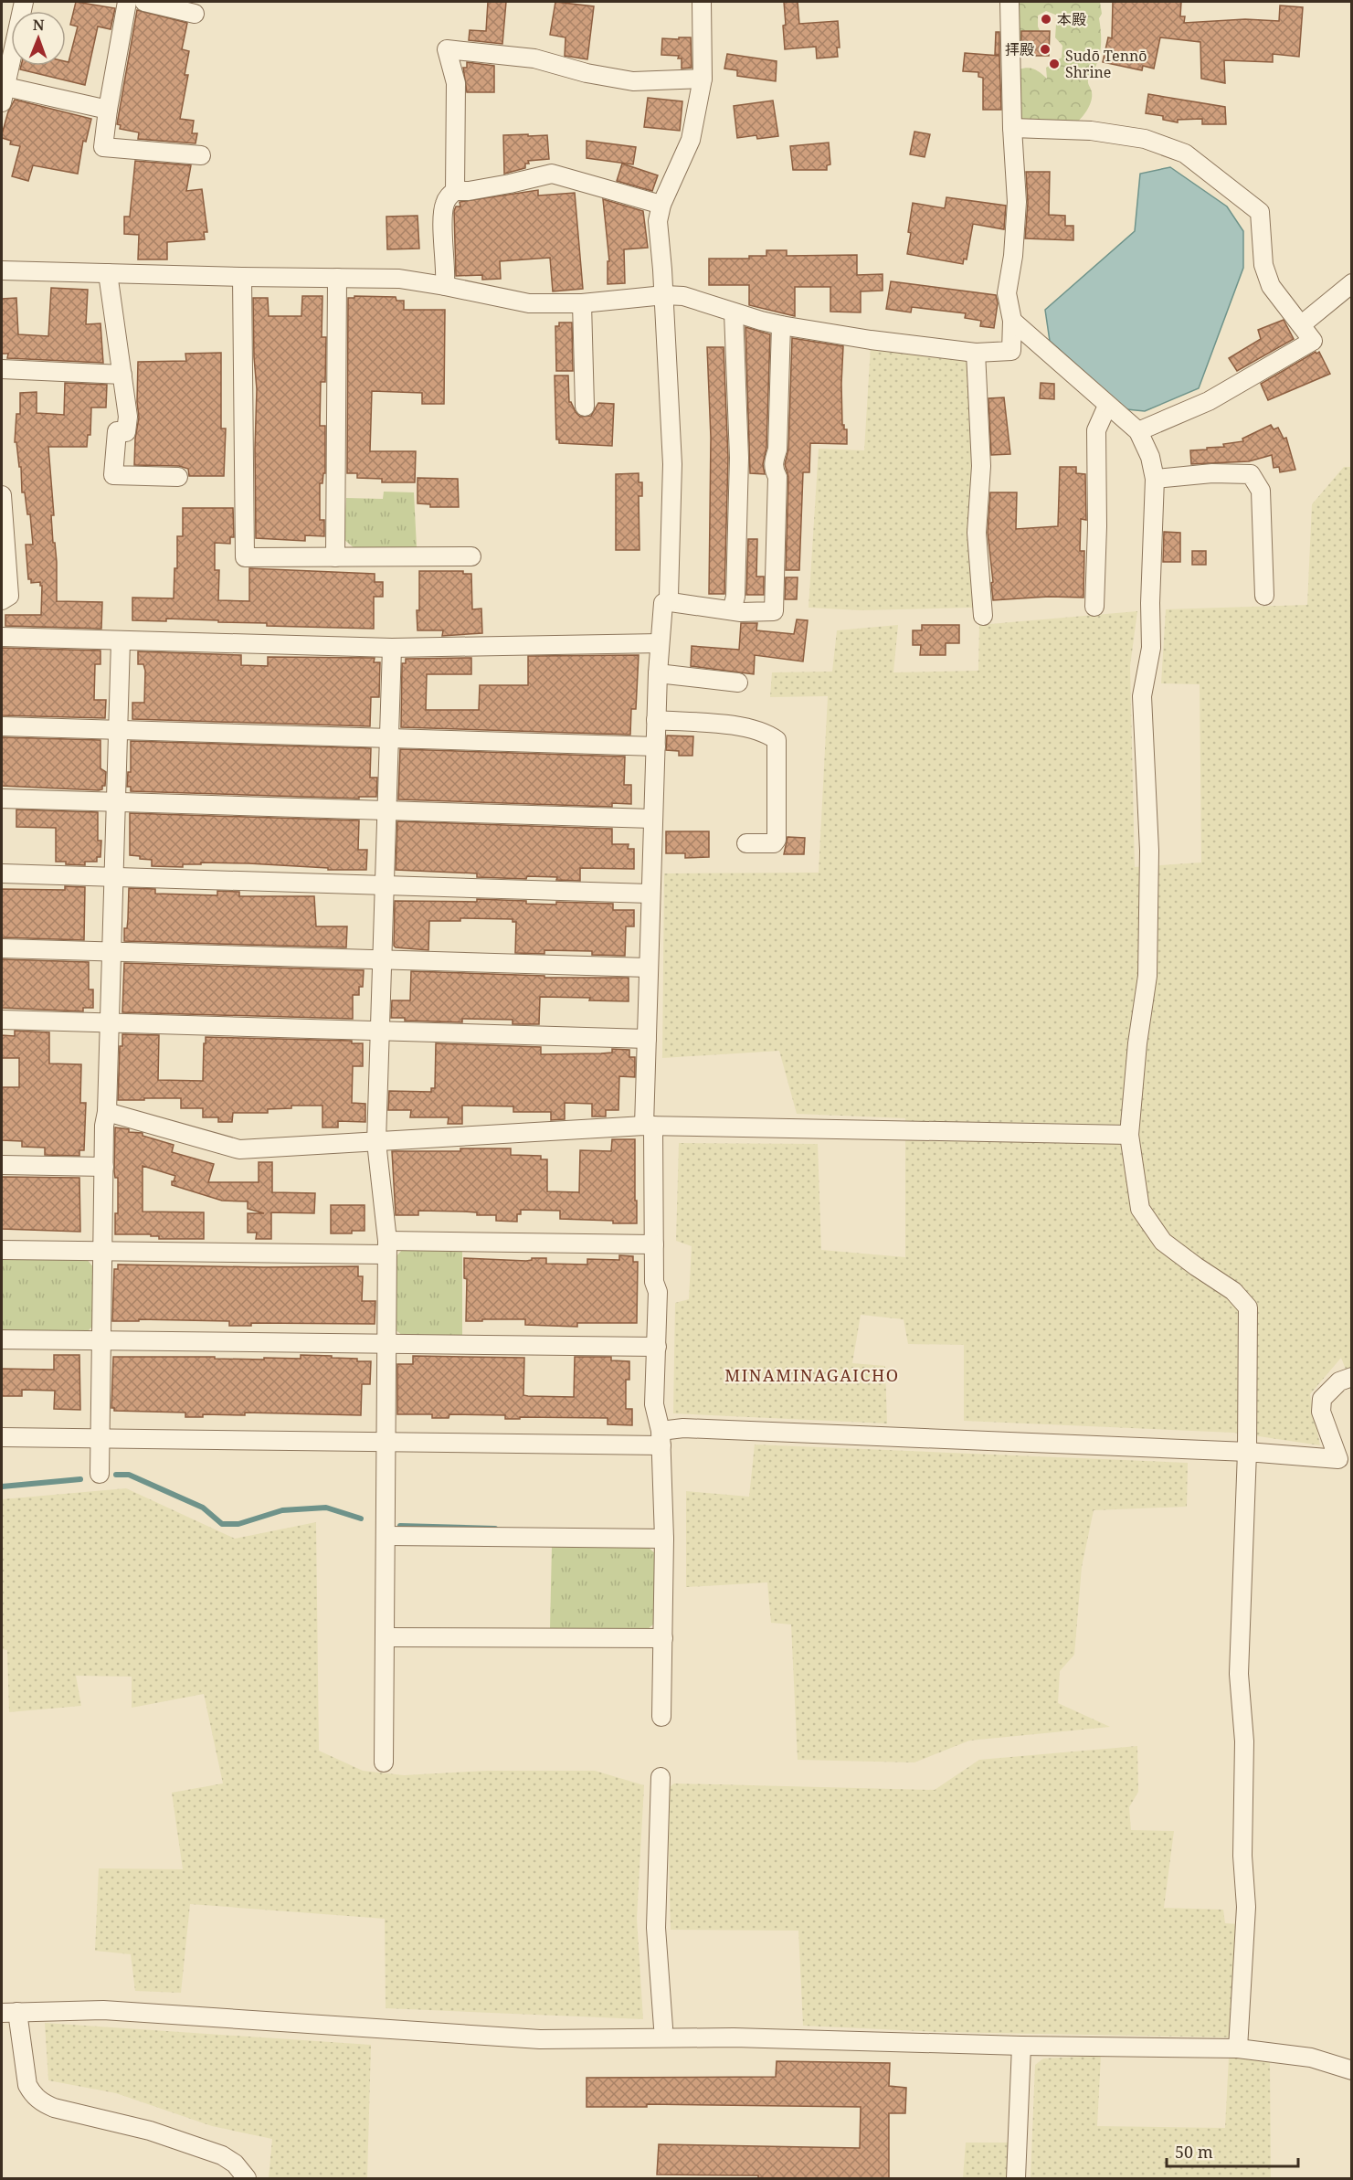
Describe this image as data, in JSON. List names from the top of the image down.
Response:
{
  "districts": ["MINAMINAGAICHO"],
  "places": ["本殿", "拝殿", "Sudō Tennō Shrine"],
  "scale_bar": "50 m",
  "north": "top"
}
